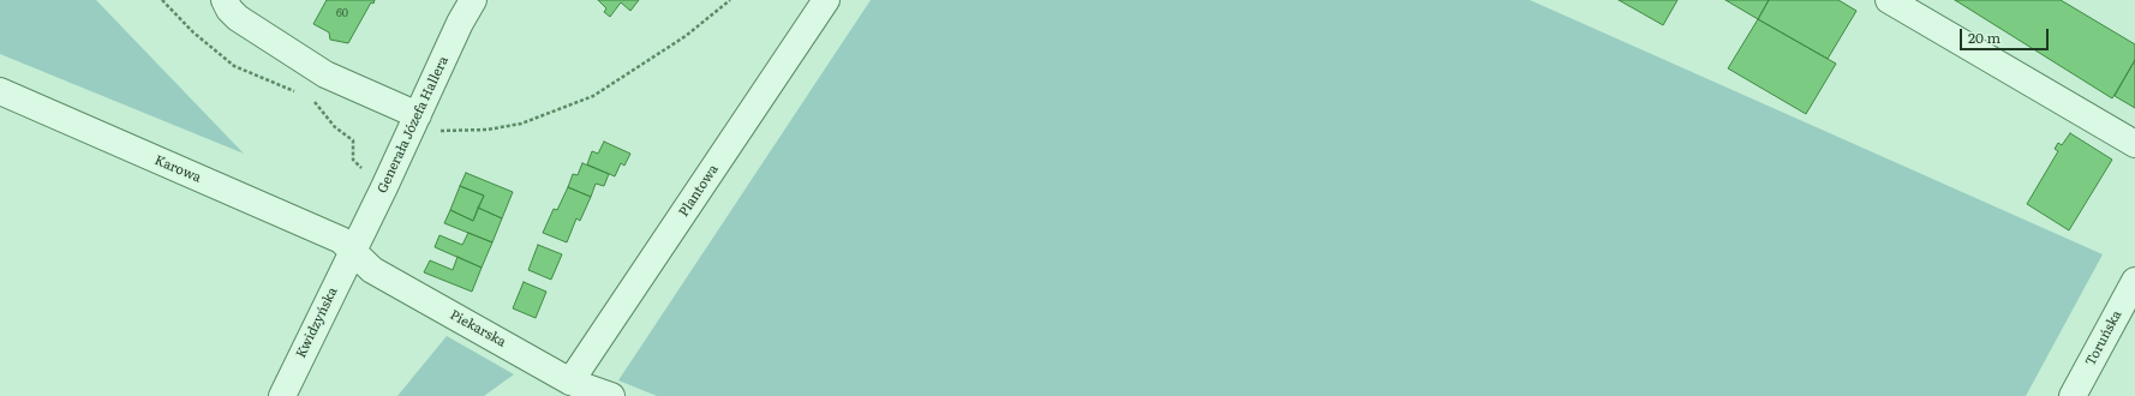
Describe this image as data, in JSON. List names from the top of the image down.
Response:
{
  "streets": {
    "street": [
      "Generała Józefa Hallera",
      "Karowa",
      "Plantowa",
      "Kwidzyńska",
      "Piekarska",
      "Toruńska"
    ]
  },
  "crossings": [
    ["Generała Józefa Hallera", "Karowa"],
    ["Generała Józefa Hallera", "Kwidzyńska"],
    ["Generała Józefa Hallera", "Piekarska"],
    ["Karowa", "Kwidzyńska"],
    ["Karowa", "Piekarska"],
    ["Plantowa", "Piekarska"],
    ["Kwidzyńska", "Piekarska"]
  ],
  "house_numbers": ["60"],
  "scale_bar": "20 m"
}
